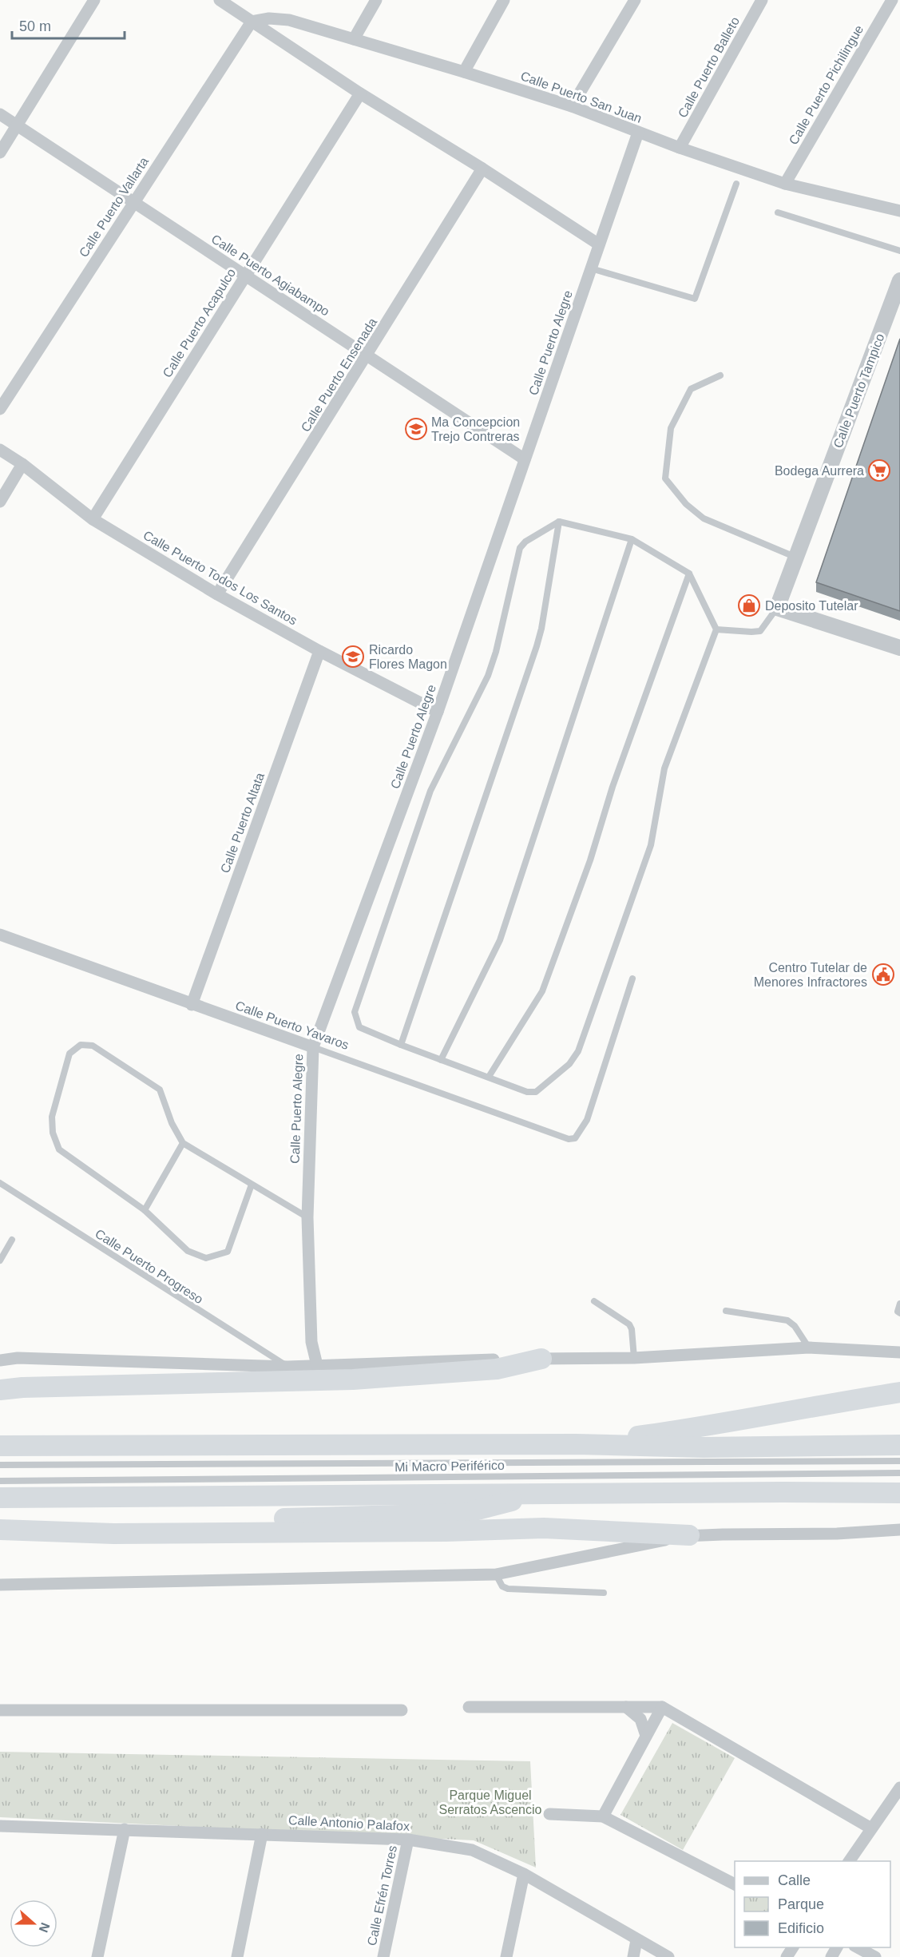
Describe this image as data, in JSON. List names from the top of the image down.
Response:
{
  "streets": {
    "street": [
      "Calle Puerto Balleto",
      "Calle Puerto Pichilingue",
      "Calle Puerto San Juan",
      "Calle Puerto Vallarta",
      "Calle Puerto Agiabampo",
      "Calle Puerto Acapulco",
      "Calle Puerto Alegre",
      "Calle Puerto Ensenada",
      "Calle Puerto Tampico",
      "Calle Puerto Todos Los Santos",
      "Calle Puerto Altata",
      "Calle Puerto Yavaros",
      "Calle Antonio Palafox",
      "Calle Efrén Torres"
    ],
    "lane": ["Calle Puerto Progreso", "Mi Macro Periférico"]
  },
  "crossings": [
    ["Calle Puerto Balleto", "Calle Puerto San Juan"],
    ["Calle Puerto Pichilingue", "Calle Puerto San Juan"],
    ["Calle Puerto San Juan", "Calle Puerto Vallarta"],
    ["Calle Puerto San Juan", "Calle Puerto Alegre"],
    ["Calle Puerto Vallarta", "Calle Puerto Agiabampo"],
    ["Calle Puerto Agiabampo", "Calle Puerto Acapulco"],
    ["Calle Puerto Agiabampo", "Calle Puerto Alegre"],
    ["Calle Puerto Agiabampo", "Calle Puerto Ensenada"],
    ["Calle Puerto Acapulco", "Calle Puerto Todos Los Santos"],
    ["Calle Puerto Alegre", "Calle Puerto Todos Los Santos"],
    ["Calle Puerto Alegre", "Calle Puerto Yavaros"],
    ["Calle Puerto Ensenada", "Calle Puerto Todos Los Santos"],
    ["Calle Puerto Todos Los Santos", "Calle Puerto Altata"],
    ["Calle Puerto Altata", "Calle Puerto Yavaros"],
    ["Calle Antonio Palafox", "Calle Efrén Torres"]
  ],
  "parks": ["Parque Miguel Serratos Ascencio"],
  "places": {
    "school or university": ["Ma Concepcion Trejo Contreras", "Ricardo Flores Magon"],
    "supermarket": ["Bodega Aurrera"],
    "shop": ["Deposito Tutelar"],
    "public building": ["Centro Tutelar de Menores Infractores"]
  },
  "legend": ["Calle", "Parque", "Edificio"],
  "scale_bar": "50 m",
  "north": "right"
}
